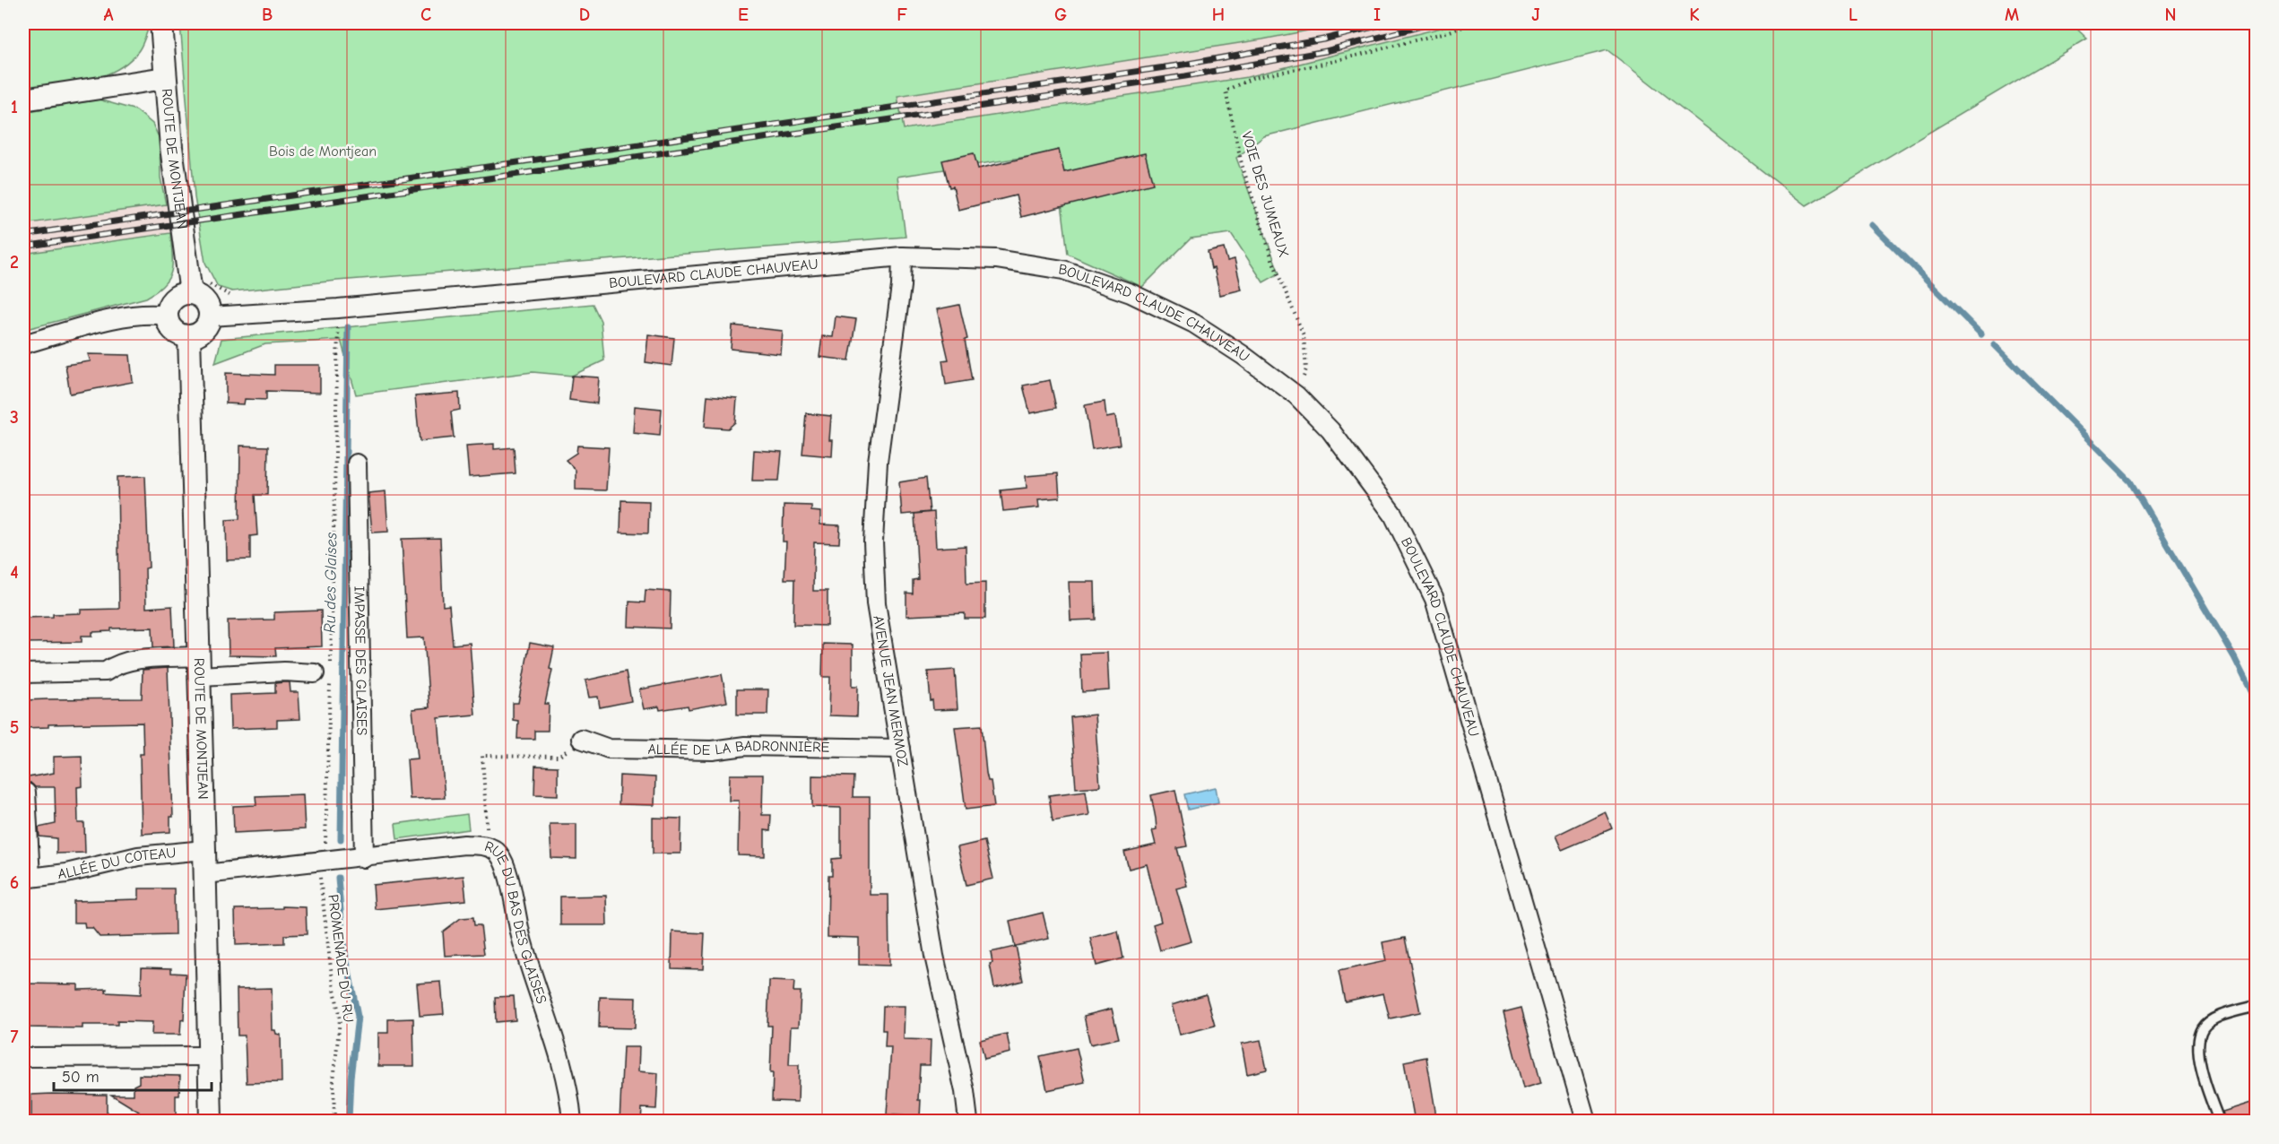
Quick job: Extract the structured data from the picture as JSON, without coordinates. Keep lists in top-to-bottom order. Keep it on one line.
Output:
{"streets":{"street":["ROUTE DE MONTJEAN","BOULEVARD CLAUDE CHAUVEAU","IMPASSE DES GLAISES","AVENUE JEAN MERMOZ","ALLÉE DE LA BADRONNIÈRE","ALLÉE DU COTEAU","RUE DU BAS DES GLAISES"],"path":["VOIE DES JUMEAUX","PROMENADE DU RU"]},"crossings":[["ROUTE DE MONTJEAN","BOULEVARD CLAUDE CHAUVEAU"],["ROUTE DE MONTJEAN","ALLÉE DU COTEAU"],["ROUTE DE MONTJEAN","RUE DU BAS DES GLAISES"],["VOIE DES JUMEAUX","BOULEVARD CLAUDE CHAUVEAU"],["BOULEVARD CLAUDE CHAUVEAU","AVENUE JEAN MERMOZ"],["IMPASSE DES GLAISES","RUE DU BAS DES GLAISES"],["AVENUE JEAN MERMOZ","ALLÉE DE LA BADRONNIÈRE"],["RUE DU BAS DES GLAISES","PROMENADE DU RU"]],"water":["Ru des Glaises"],"parks":["Bois de Montjean"],"scale_bar":"50 m","grid":{"columns":["A","B","C","D","E","F","G","H","I","J","K","L","M","N"],"rows":["1","2","3","4","5","6","7"]}}
